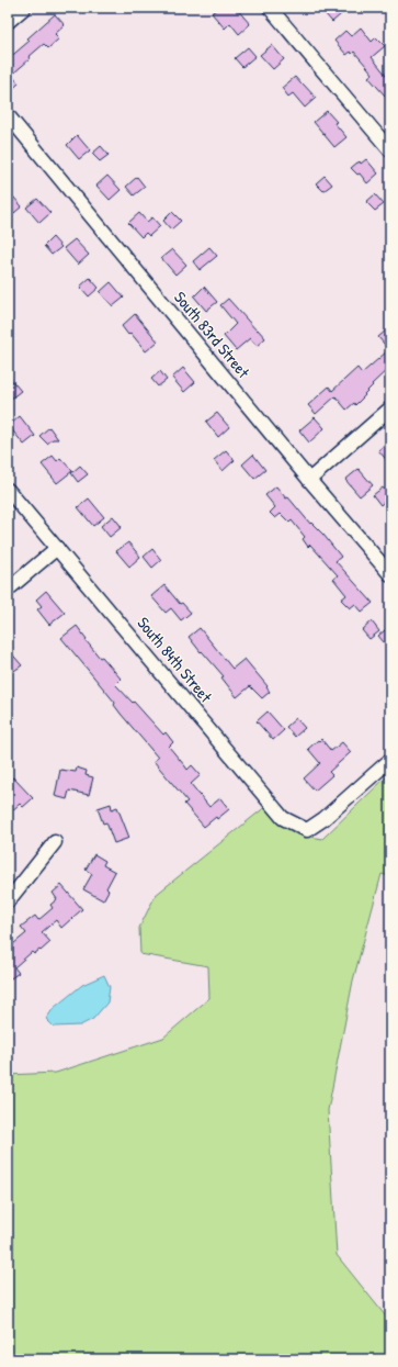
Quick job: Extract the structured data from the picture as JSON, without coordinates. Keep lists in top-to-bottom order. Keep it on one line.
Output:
{"streets":{"street":["South 83rd Street","South 84th Street"]}}
